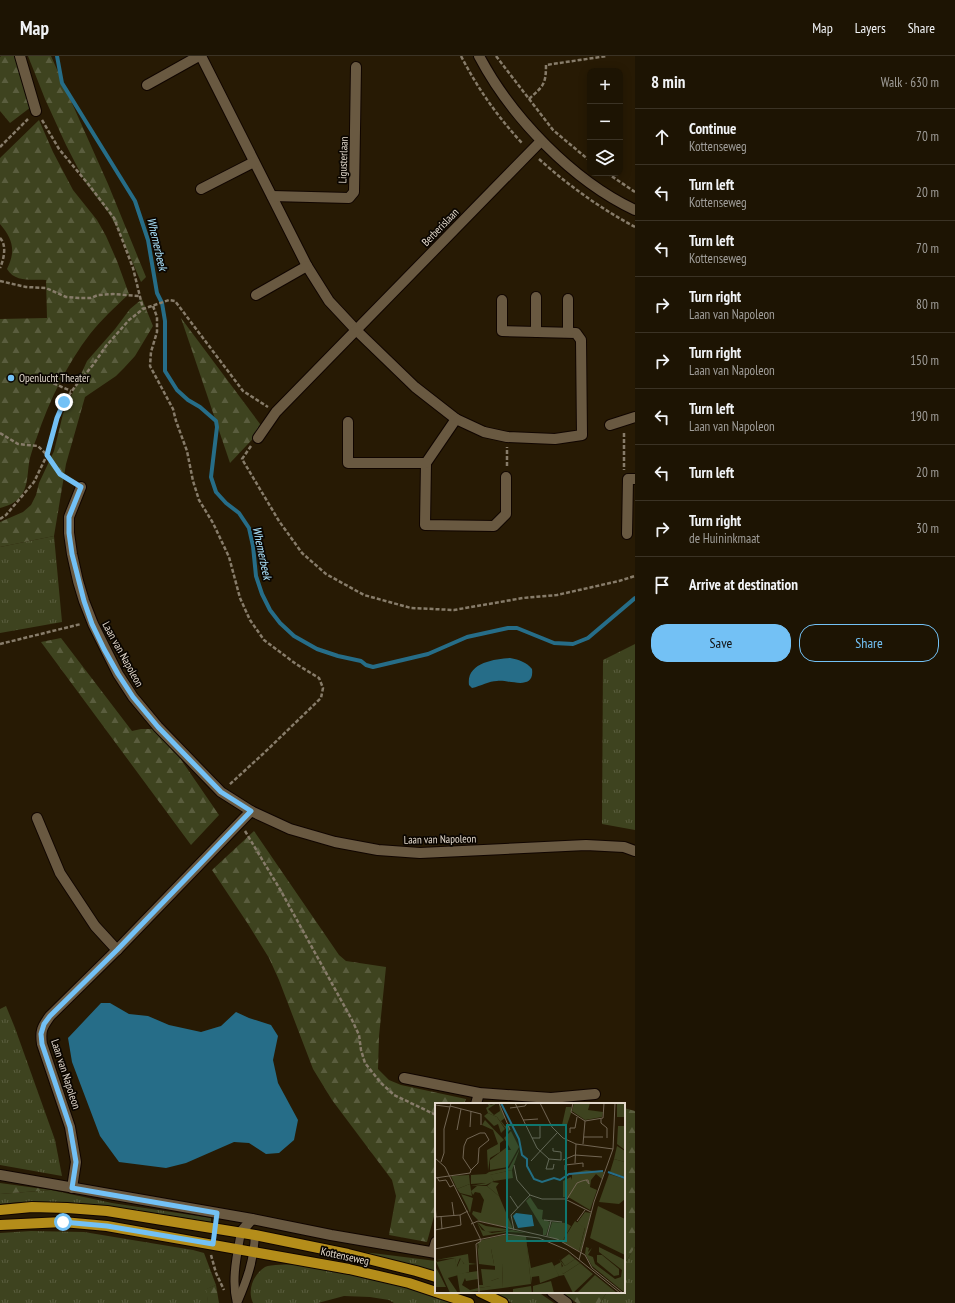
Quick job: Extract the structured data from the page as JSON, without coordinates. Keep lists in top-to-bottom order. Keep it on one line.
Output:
{"streets":{"main road":["Kottenseweg"],"street":["Ligusterlaan","Berberislaan","Laan van Napoleon"]},"crossings":[["Laan van Napoleon","Kottenseweg"]],"water":["Whemerbeek"],"places":["Openlucht Theater"],"page":{"header":"Map","nav":["Map","Layers","Share"],"heading":["8 min","Walk · 630 m"],"map_buttons":["+","−"],"list":[["Continue","Kottenseweg","70 m"],["Turn left","Kottenseweg","20 m"],["Turn left","Kottenseweg","70 m"],["Turn right","Laan van Napoleon","80 m"],["Turn right","Laan van Napoleon","150 m"],["Turn left","Laan van Napoleon","190 m"],["Turn left","20 m"],["Turn right","de Huininkmaat","30 m"],"Arrive at destination"],"buttons":["Save","Share"]}}
